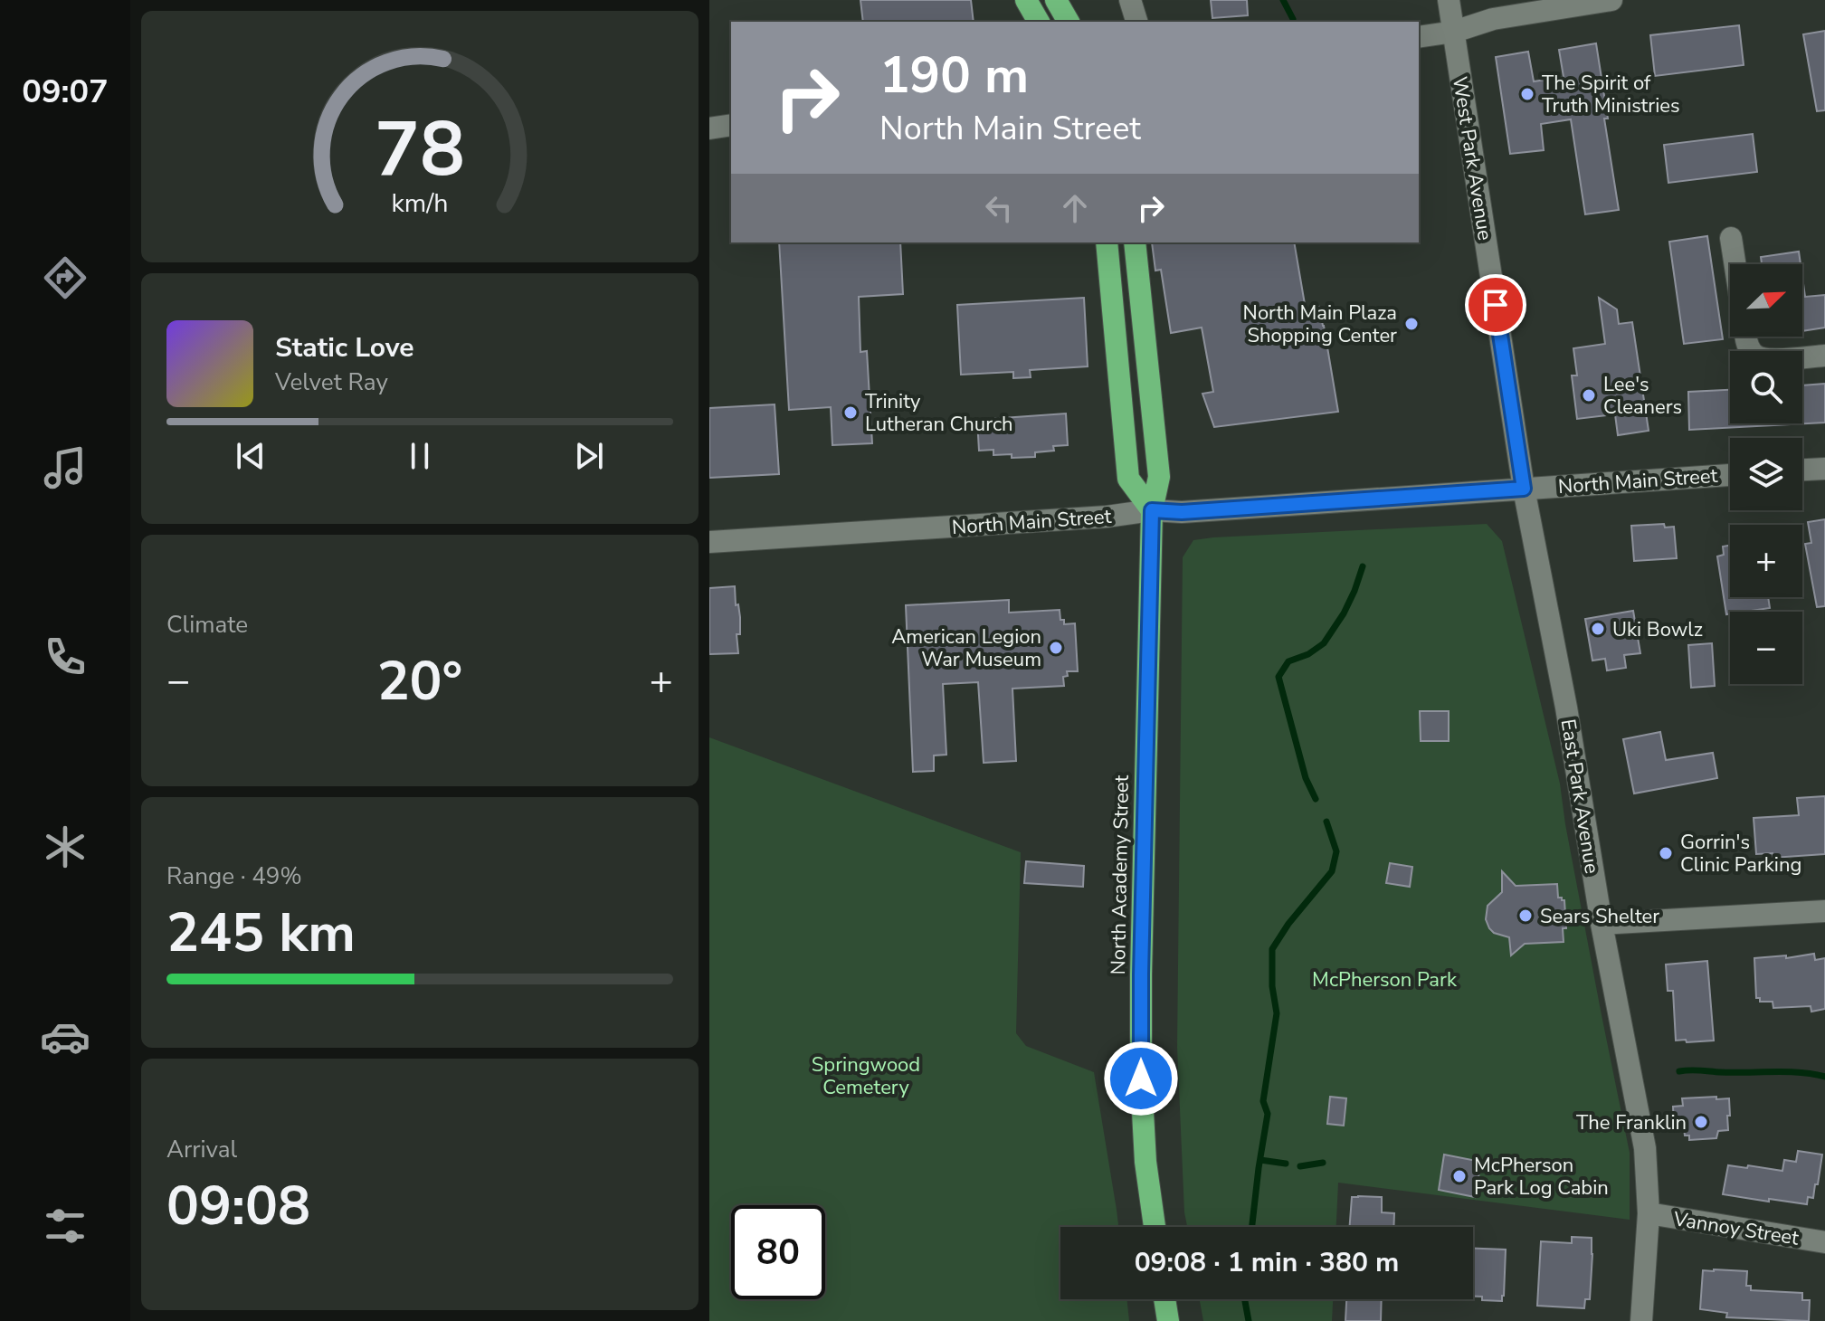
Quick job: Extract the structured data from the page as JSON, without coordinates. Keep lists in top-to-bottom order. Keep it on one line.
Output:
{"streets":{"highway":["North Academy Street"],"street":["West Park Avenue","North Main Street","East Park Avenue","Vannoy Street"]},"crossings":[["West Park Avenue","North Main Street"],["West Park Avenue","East Park Avenue"],["North Main Street","East Park Avenue"],["North Main Street","North Academy Street"],["East Park Avenue","Vannoy Street"]],"parks":["McPherson Park","Springwood Cemetery"],"places":["The Spirit of Truth Ministries","North Main Plaza Shopping Center","Lee's Cleaners","Trinity Lutheran Church","Uki Bowlz","American Legion War Museum","Gorrin's Clinic Parking","Sears Shelter","The Franklin","McPherson Park Log Cabin"],"north":"top right","page":{"tabs":"09:07","turn":["190 m","North Main Street"],"map_buttons":["+","−"],"song":["Static Love","Velvet Ray"],"tile":["Climate",["Range · 49%","245 km"],["Arrival","09:08"]],"heat":["−","20°","+"],"limit":"80","trip":"09:08 · 1 min · 380 m","gauge":["78","km/h"]}}
